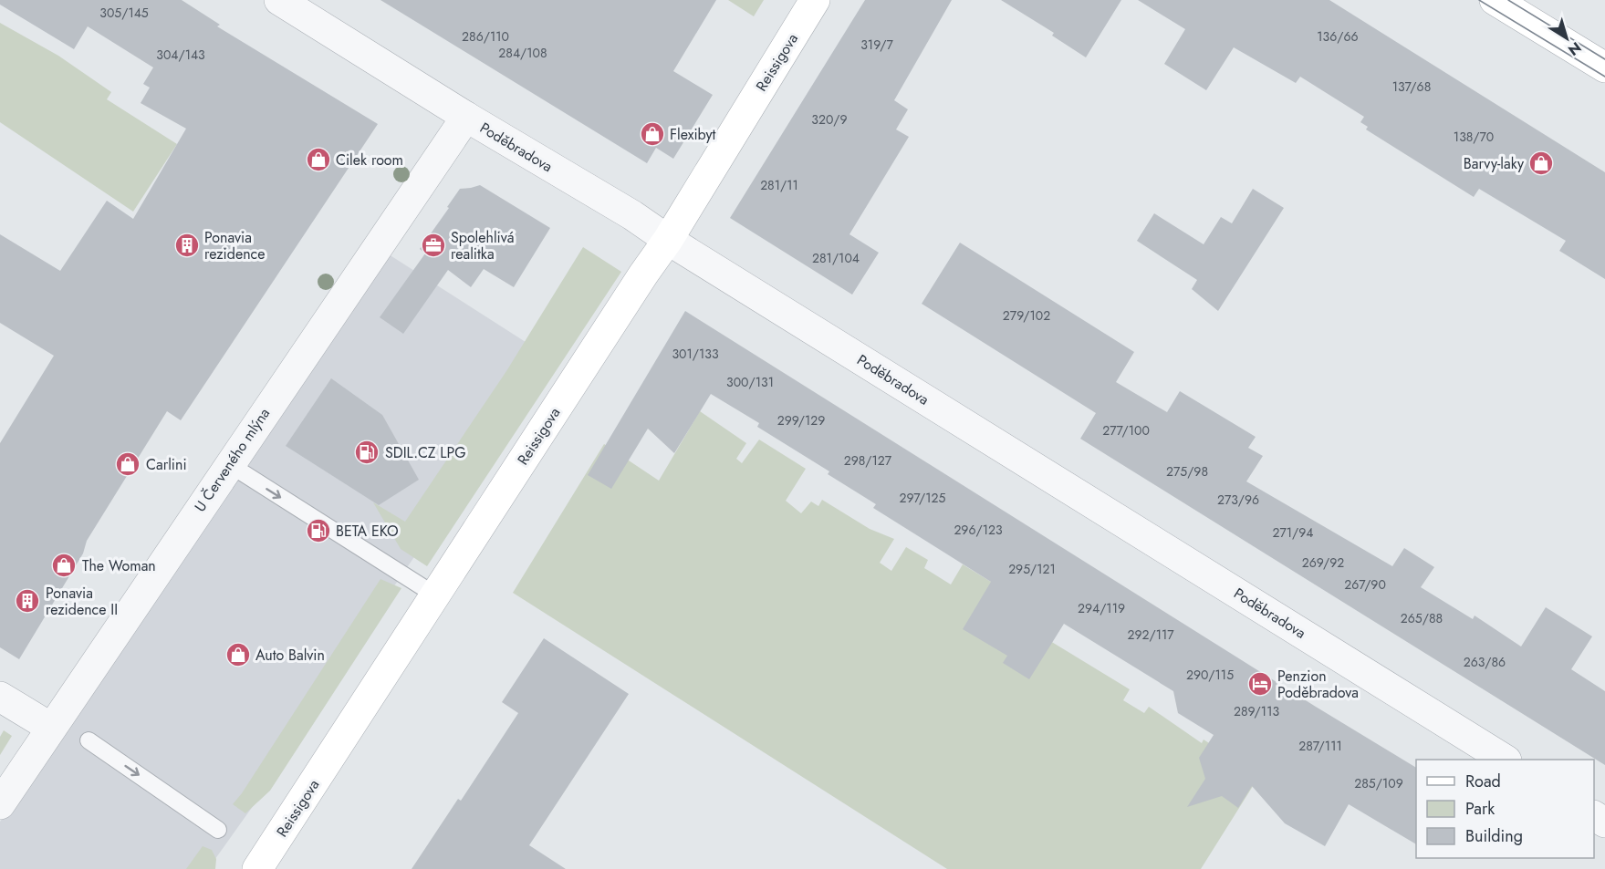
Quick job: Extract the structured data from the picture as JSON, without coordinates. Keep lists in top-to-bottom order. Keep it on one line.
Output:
{"streets":{"street":["Reissigova","Poděbradova","U Červeného mlýna"]},"crossings":[["Reissigova","Poděbradova"],["Poděbradova","U Červeného mlýna"]],"places":{"shop":["Flexibyt","Cilek room","Barvy-laky","Carlini","The Woman","Auto Balvin"],"building":["Ponavia rezidence","Ponavia rezidence II"],"office":["Spolehlivá realitka"],"fuel station":["SDIL.CZ LPG","BETA EKO"],"hotel":["Penzion Poděbradova"]},"house_numbers":["305/145","286/110","136/66","319/7","284/108","304/143","137/68","320/9","138/70","281/11","281/104","279/102","301/133","300/131","299/129","277/100","298/127","275/98","297/125","273/96","296/123","271/94","269/92","295/121","267/90","294/119","265/88","292/117","263/86","290/115","289/113","287/111","285/109"],"legend":["Road","Park","Building"],"north":"bottom right"}
